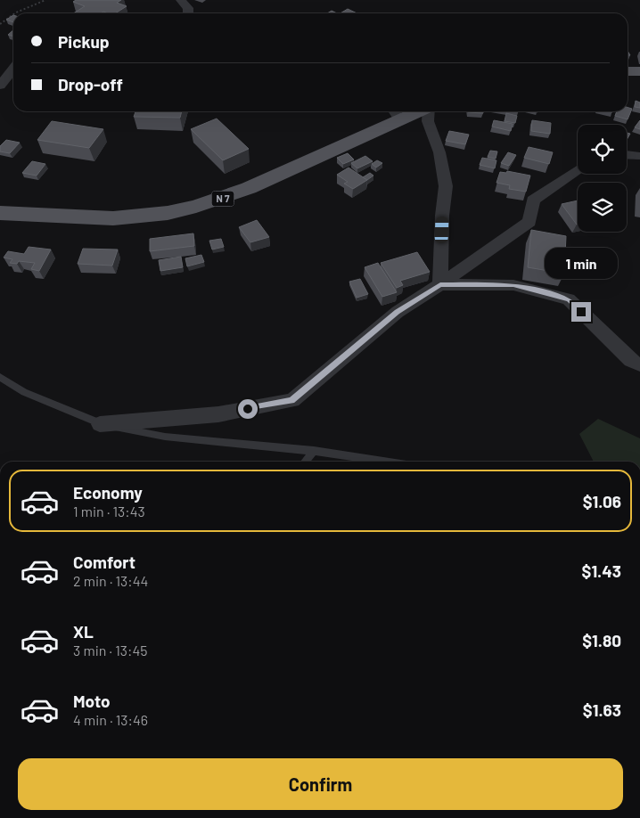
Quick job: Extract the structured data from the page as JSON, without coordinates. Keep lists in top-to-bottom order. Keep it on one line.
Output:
{"streets":{"main road":["N 7"]},"page":{"banner":["Pickup","Drop-off"],"bubble":"1 min","list":[{"name":"Economy","note":"1 min · 13:43","value":"$1.06"},{"name":"Comfort","note":"2 min · 13:44","value":"$1.43"},{"name":"XL","note":"3 min · 13:45","value":"$1.80"},{"name":"Moto","note":"4 min · 13:46","value":"$1.63"}],"buttons":"Confirm"}}
